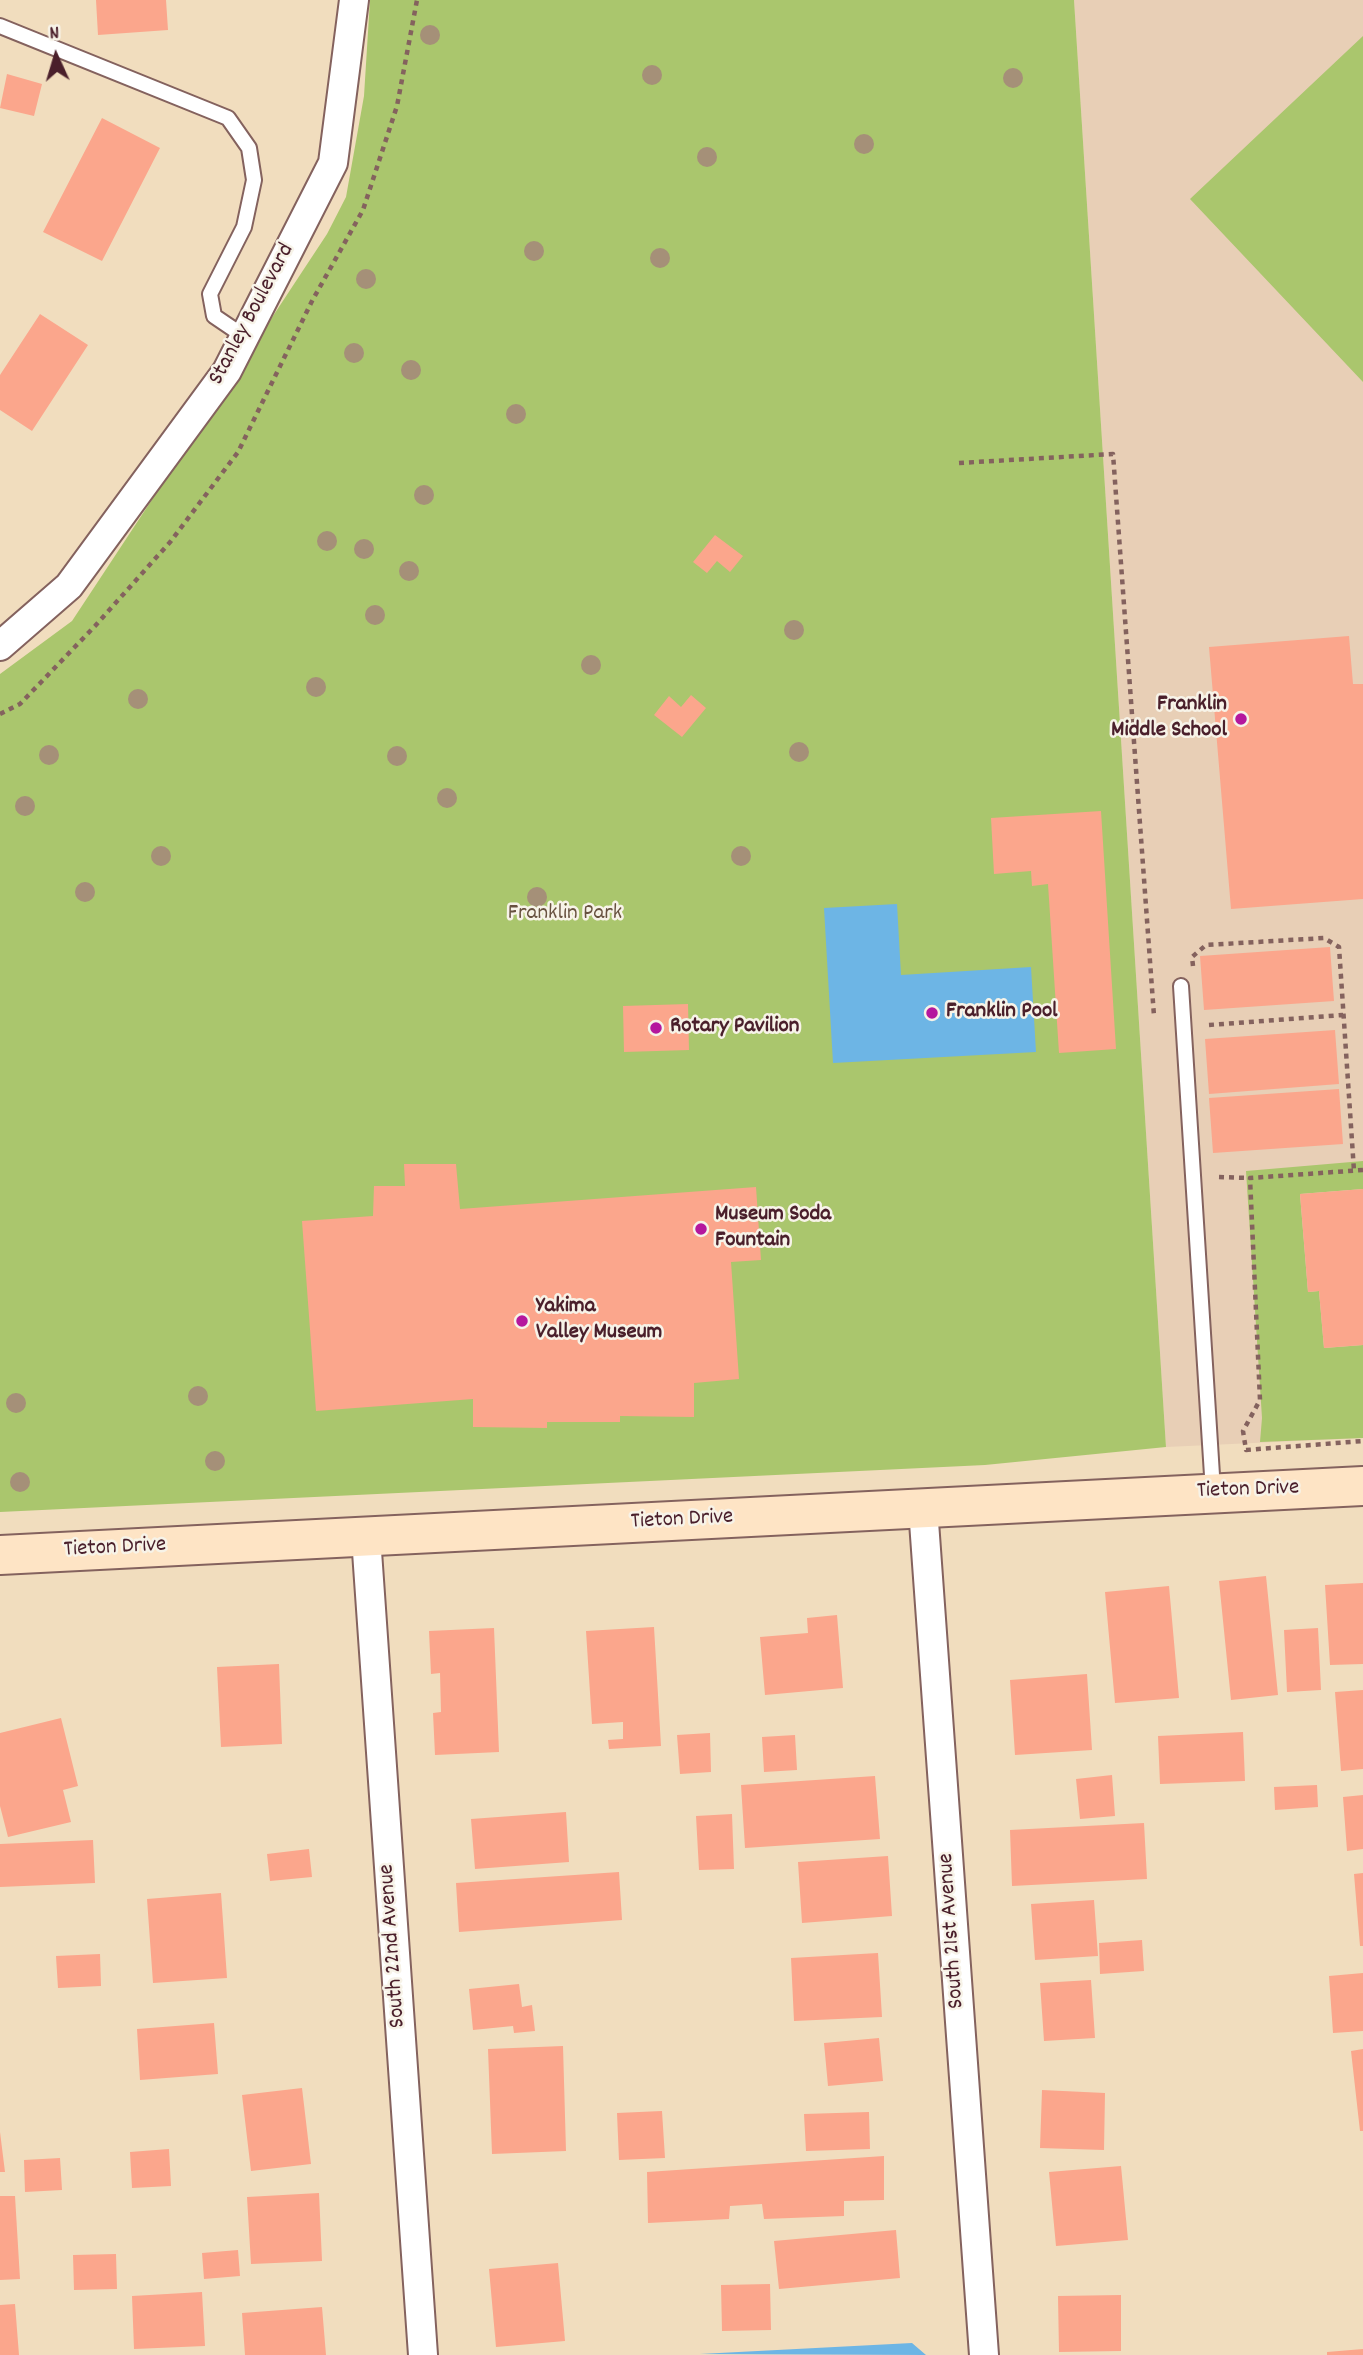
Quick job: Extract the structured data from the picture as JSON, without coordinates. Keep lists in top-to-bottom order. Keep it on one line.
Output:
{"streets":{"main road":["Tieton Drive"],"street":["Stanley Boulevard","South 21st Avenue","South 22nd Avenue"]},"crossings":[["Tieton Drive","South 21st Avenue"],["Tieton Drive","South 22nd Avenue"]],"parks":["Franklin Park"],"places":["Franklin Middle School","Franklin Pool","Rotary Pavilion","Museum Soda Fountain","Yakima Valley Museum"],"north":"top"}
